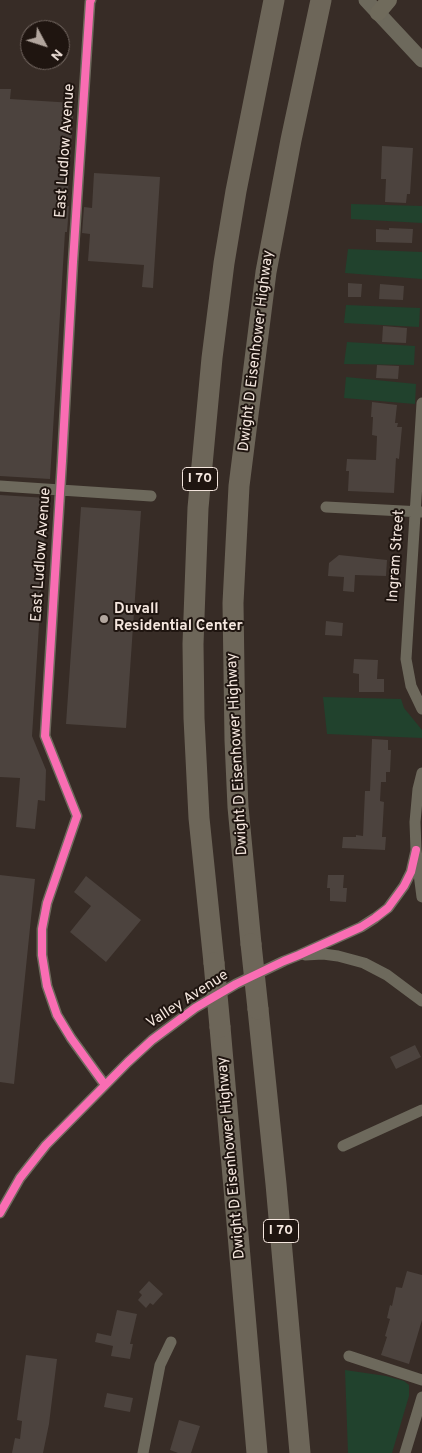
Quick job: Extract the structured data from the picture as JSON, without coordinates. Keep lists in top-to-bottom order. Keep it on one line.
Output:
{"streets":{"highway":["Dwight D Eisenhower Highway","I 70"],"street":["East Ludlow Avenue","Ingram Street","Valley Avenue"]},"crossings":[["East Ludlow Avenue","Valley Avenue"]],"places":["Duvall Residential Center"],"north":"bottom right"}
